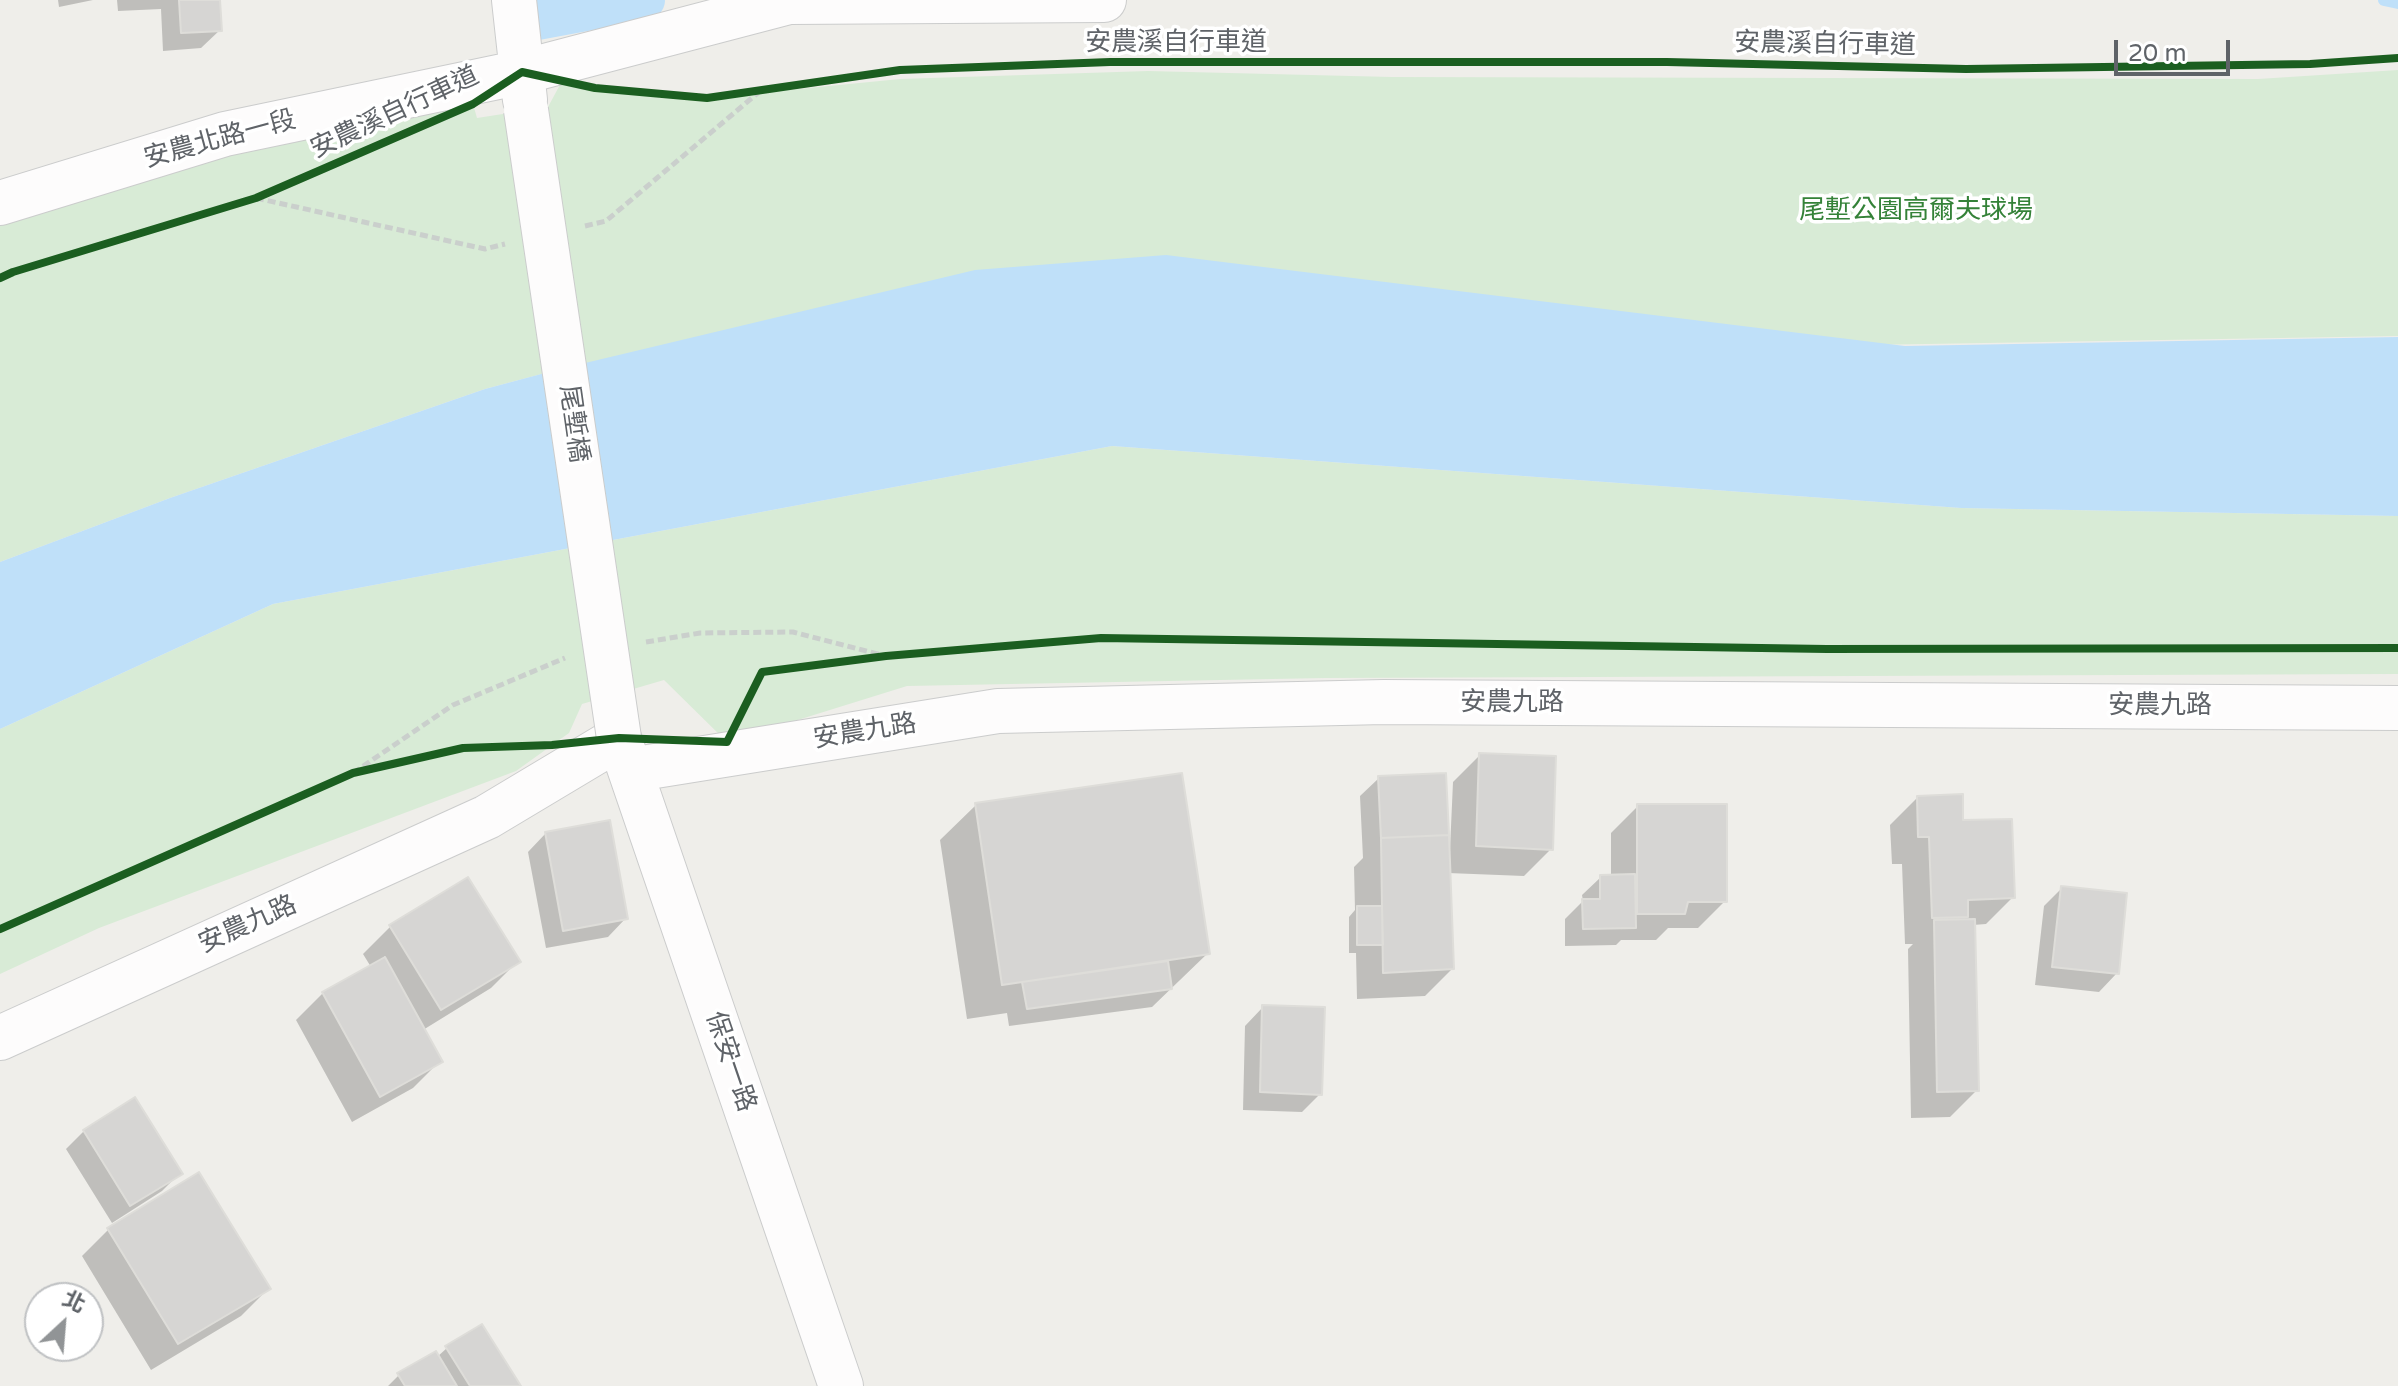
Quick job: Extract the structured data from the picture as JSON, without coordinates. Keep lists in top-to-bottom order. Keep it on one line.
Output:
{"streets":{"street":["安農北路一段","尾塹橋","安農九路","保安一路"],"cycle path":["安農溪自行車道"]},"crossings":[["安農北路一段","尾塹橋"],["尾塹橋","安農九路"],["尾塹橋","保安一路"],["安農九路","保安一路"]],"parks":["尾塹公園高爾夫球場"],"scale_bar":"20 m","north":"top right"}
